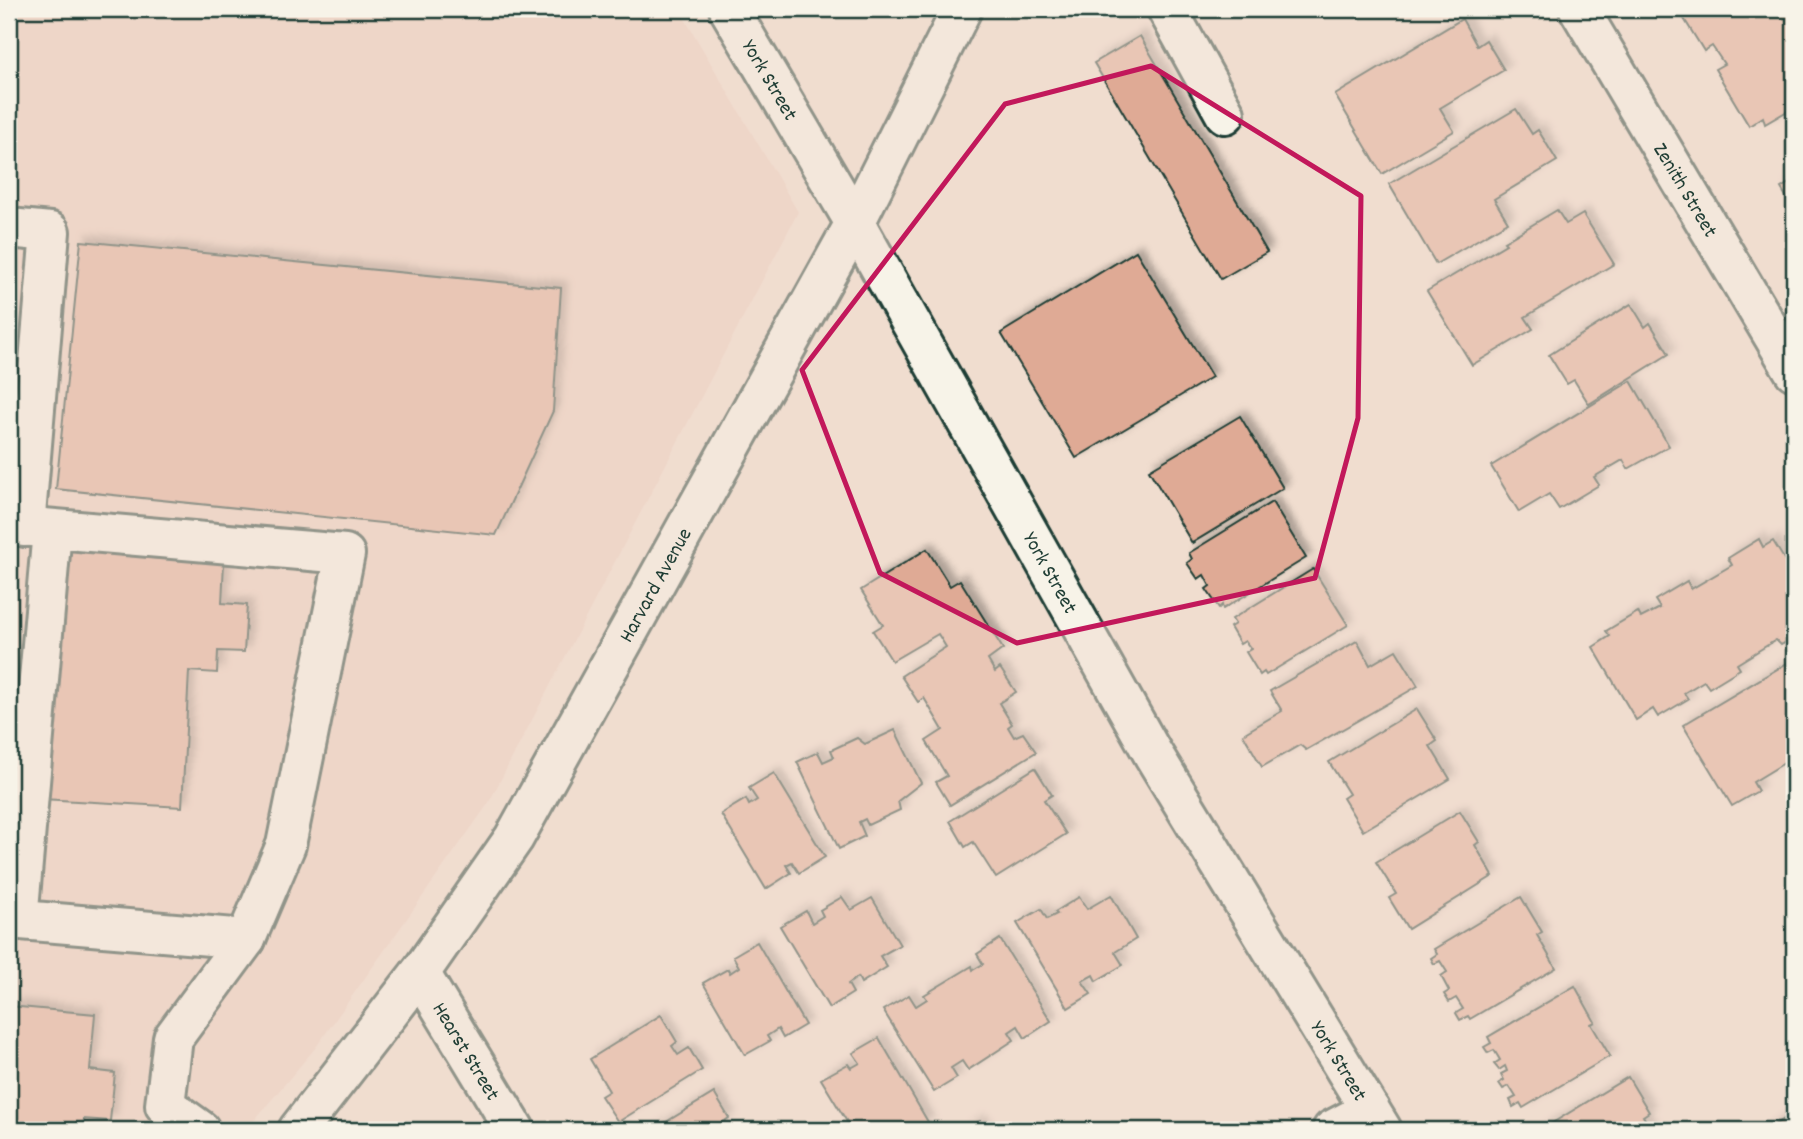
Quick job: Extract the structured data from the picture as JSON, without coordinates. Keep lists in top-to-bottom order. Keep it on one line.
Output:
{"streets":{"street":["York Street","Zenith Street","Harvard Avenue","Hearst Street"]},"crossings":[["York Street","Harvard Avenue"],["Harvard Avenue","Hearst Street"]]}
